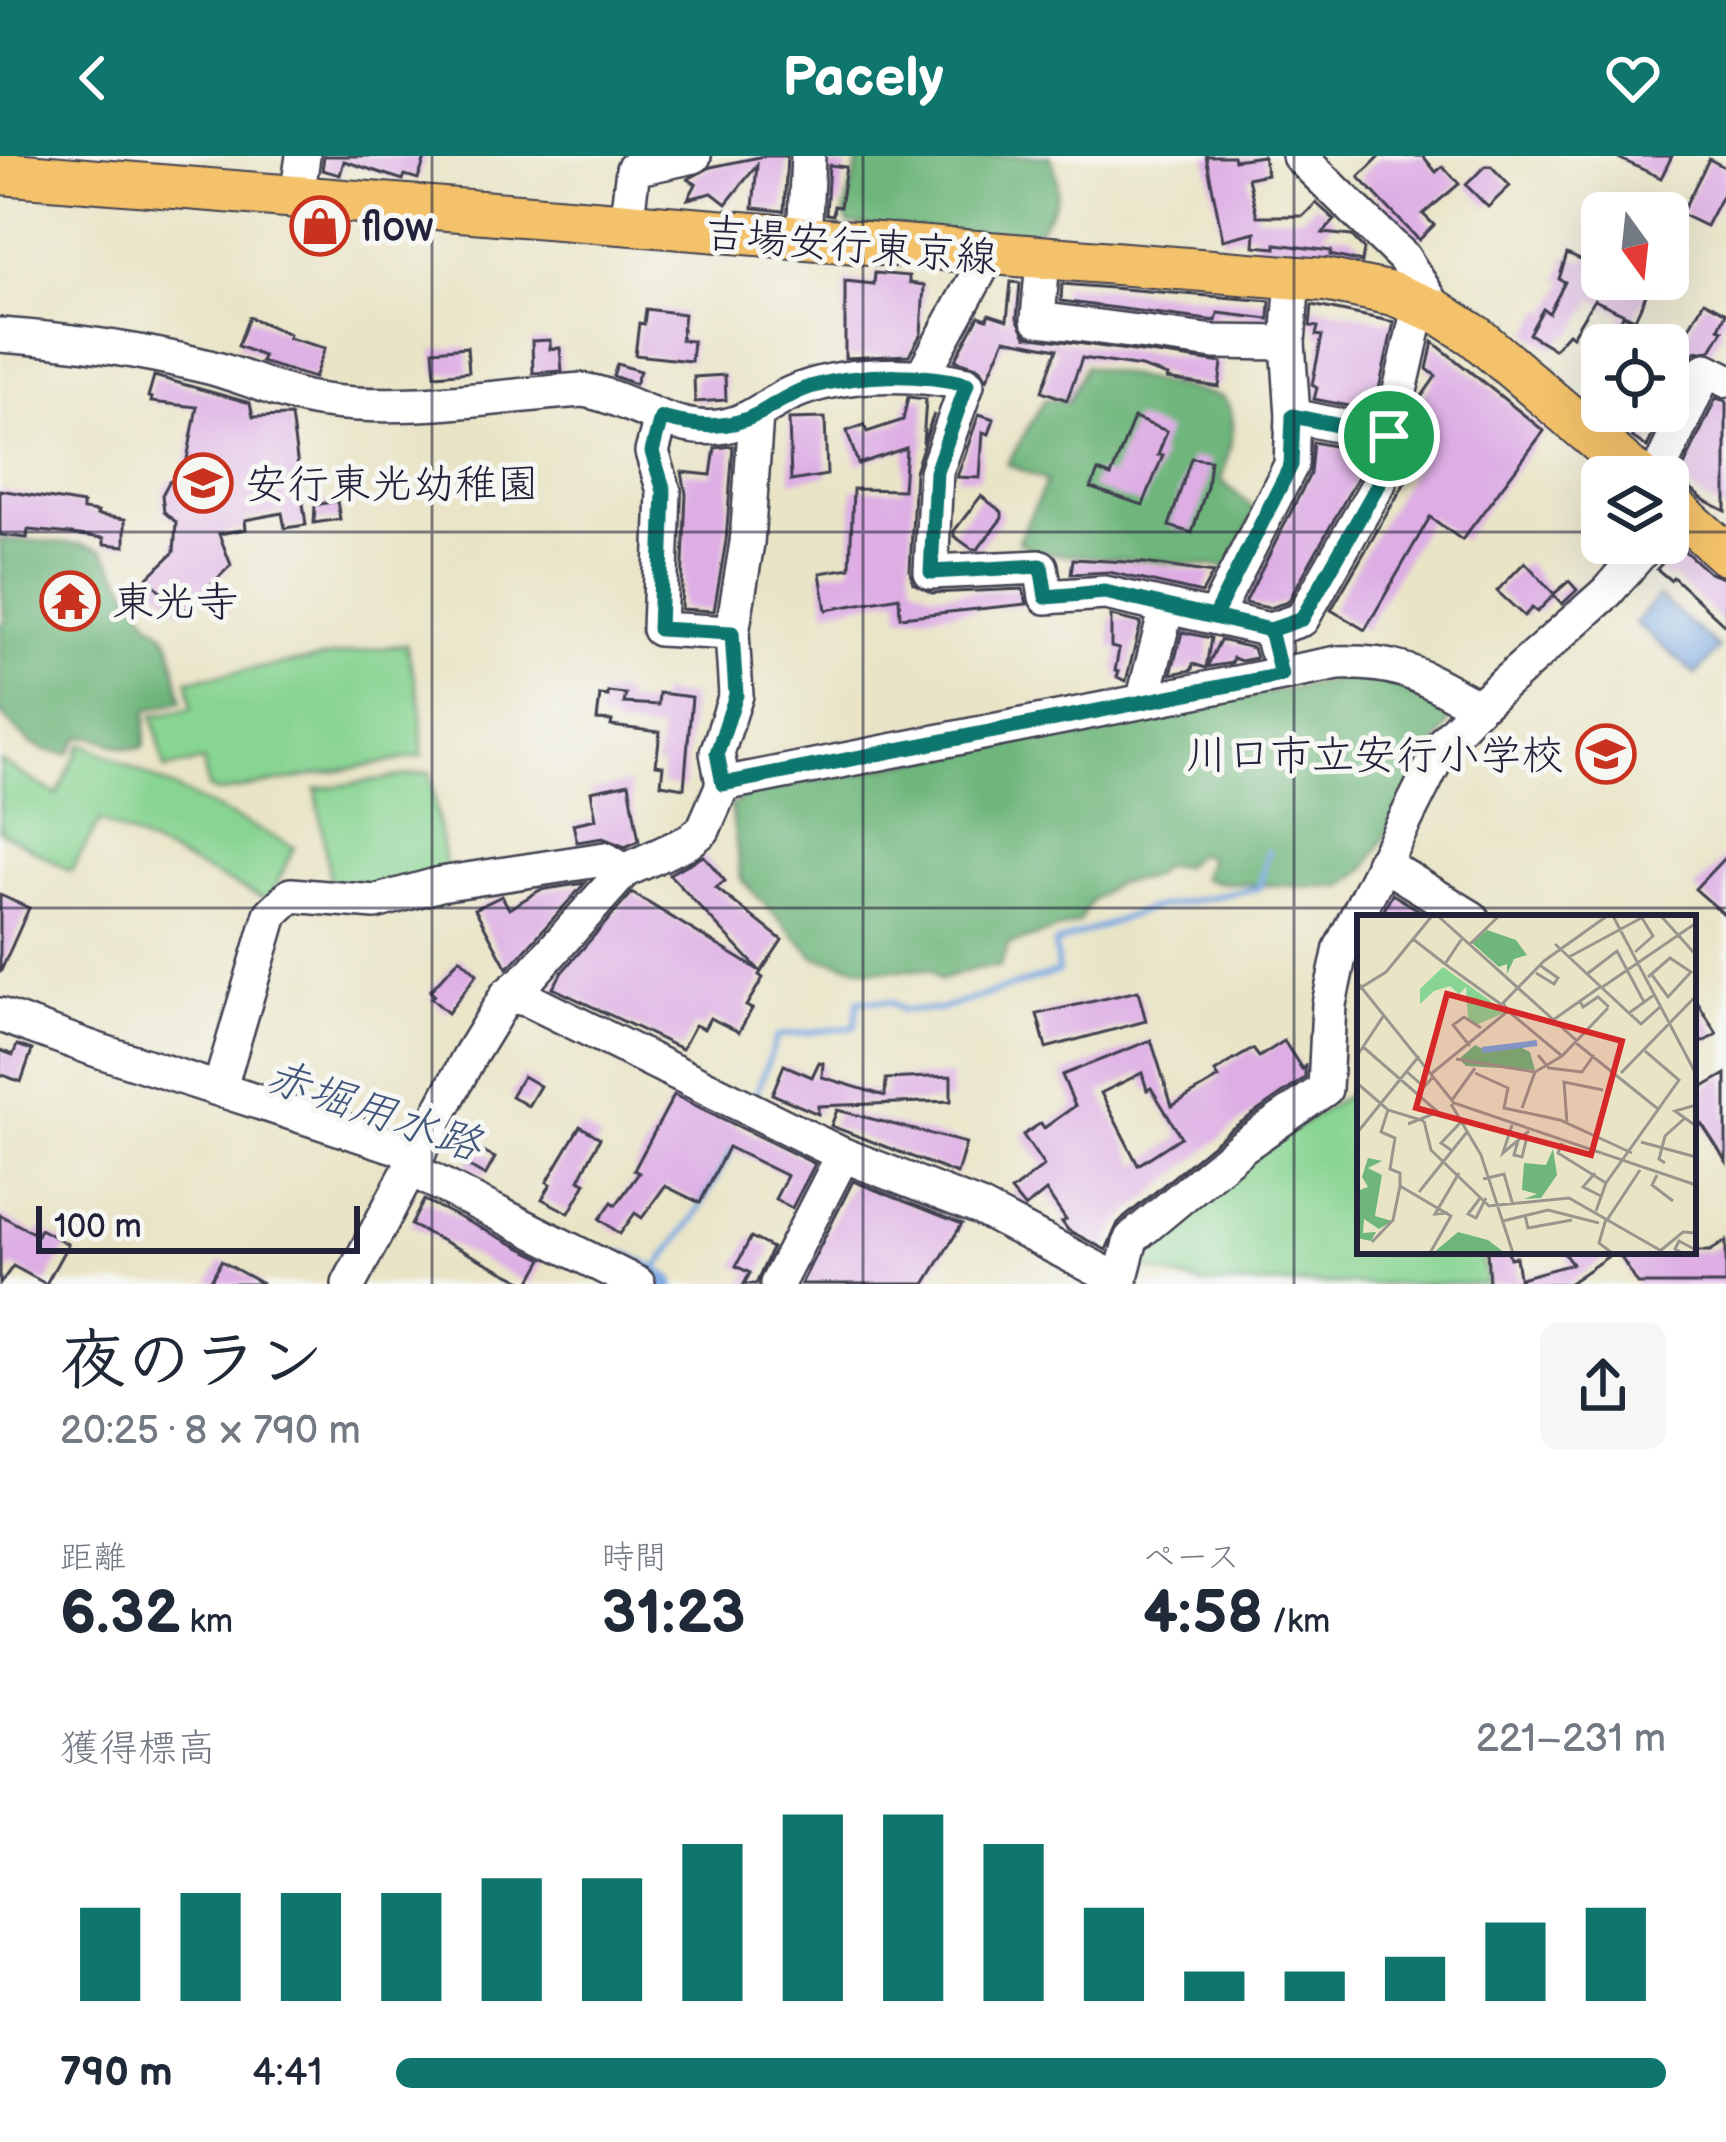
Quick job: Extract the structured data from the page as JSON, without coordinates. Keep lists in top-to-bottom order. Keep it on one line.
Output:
{"streets":{"main road":["吉場安行東京線"]},"water":["赤堀用水路"],"places":{"shop":["flow"],"school or university":["安行東光幼稚園","川口市立安行小学校"],"temple":["東光寺"]},"scale_bar":"100 m","north":"bottom","page":{"header":"Pacely","scale":"100 m","heading":["夜のラン","20:25 · 8 × 790 m"],"stats":[["距離","6.32 km"],["時間","31:23"],["ペース","4:58 /km"]],"chart":["獲得標高","221–231 m"],"list":[{"name":"790 m","note":"4:41"}]}}
